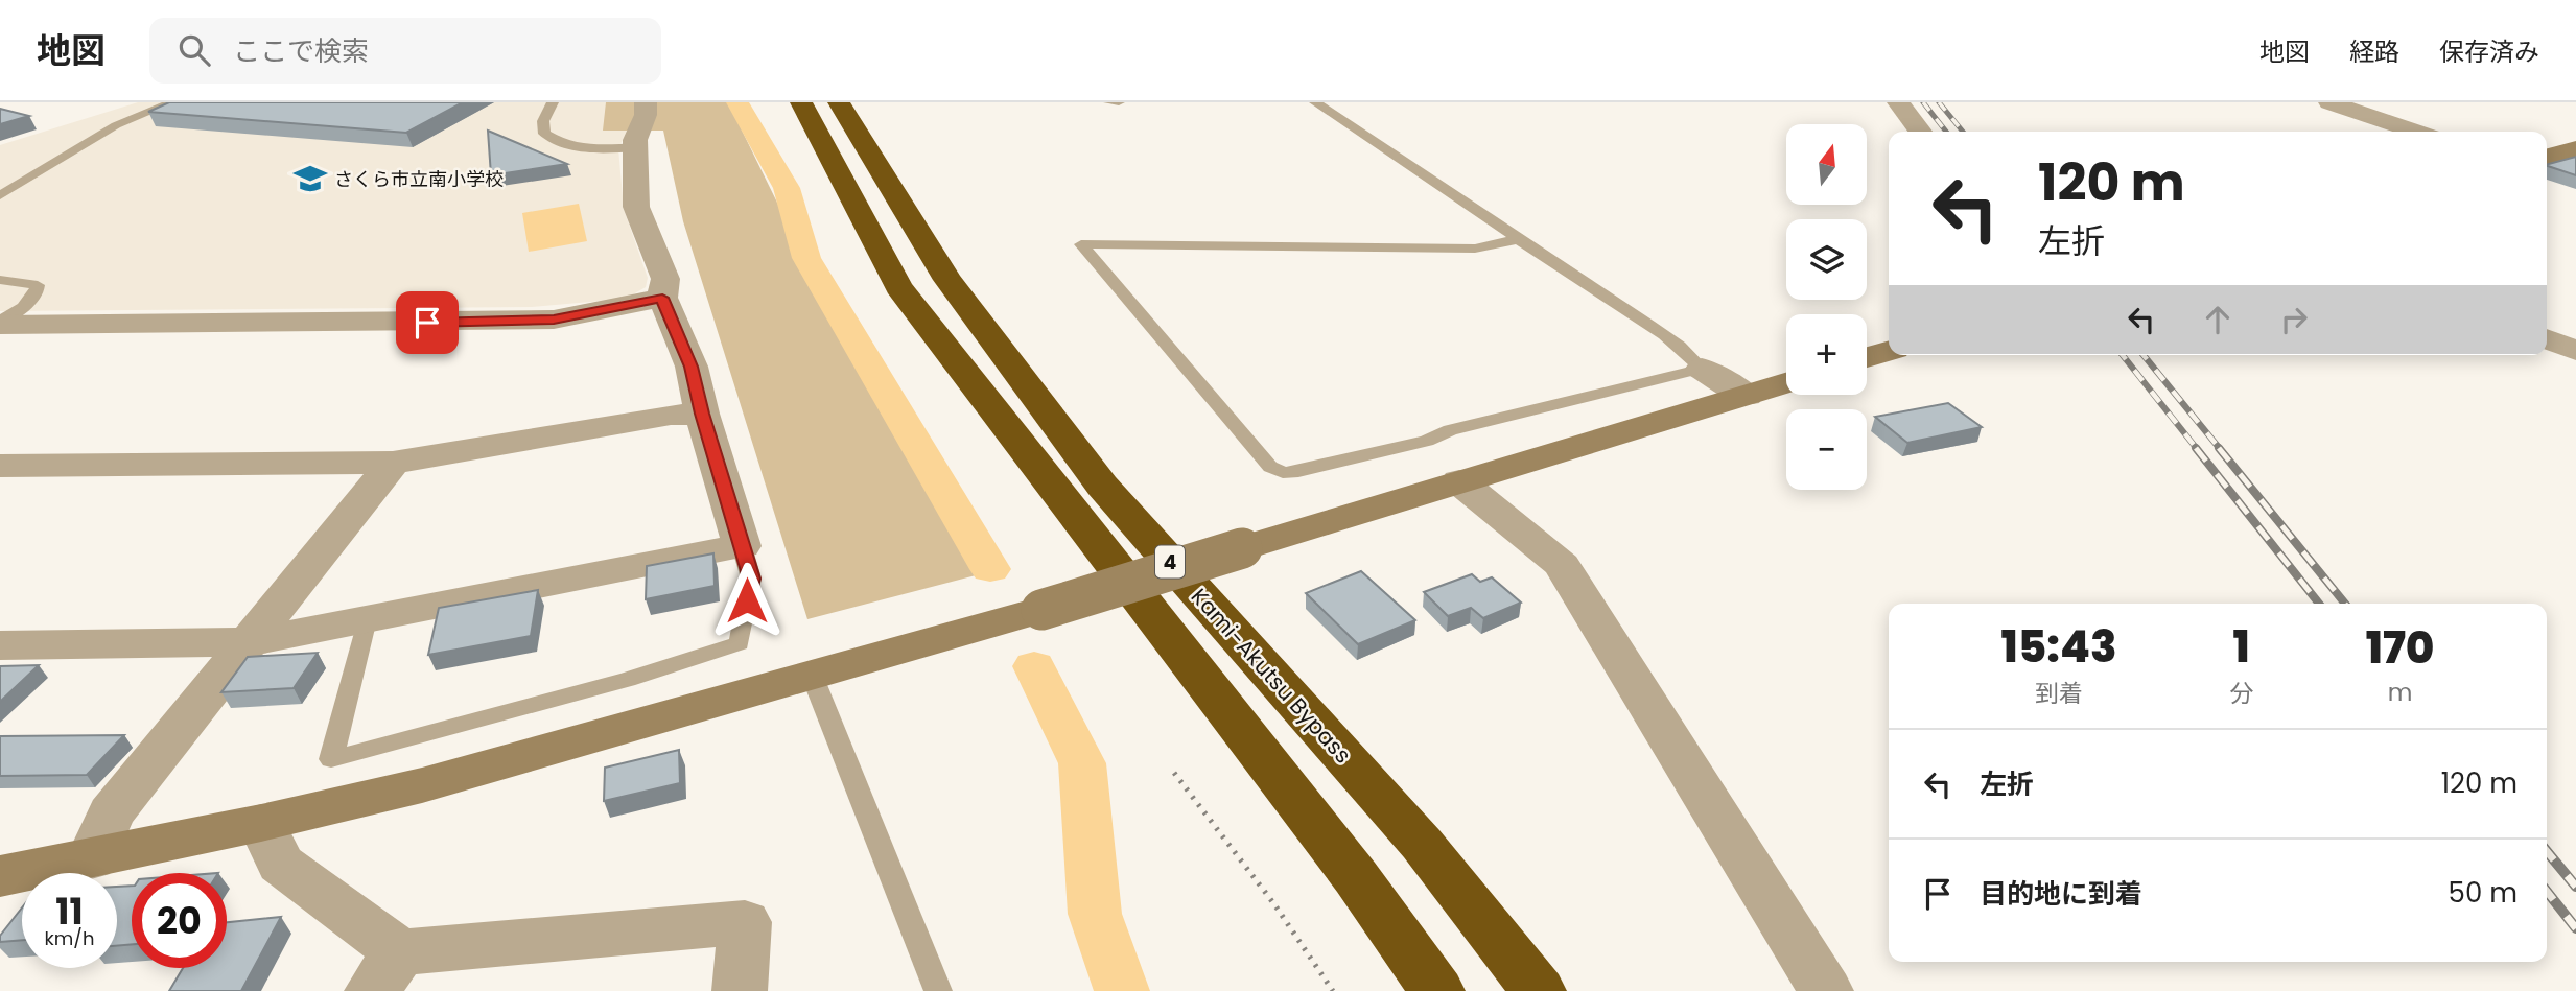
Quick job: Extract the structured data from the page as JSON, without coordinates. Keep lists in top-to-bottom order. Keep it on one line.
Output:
{"streets":{"highway":["4","Kami-Akutsu Bypass"]},"places":{"school or university":["さくら市立南小学校"]},"north":"top","page":{"header":"地図","search":"ここで検索","nav":["地図","経路","保存済み"],"map_buttons":["+","−"],"turn":["120 m","左折"],"eta":["15:43","到着","1","分","170","m"],"list":[{"name":"左折","value":"120 m"},{"name":"目的地に到着","value":"50 m"}],"speed":"11 km/h","limit":"20"}}
